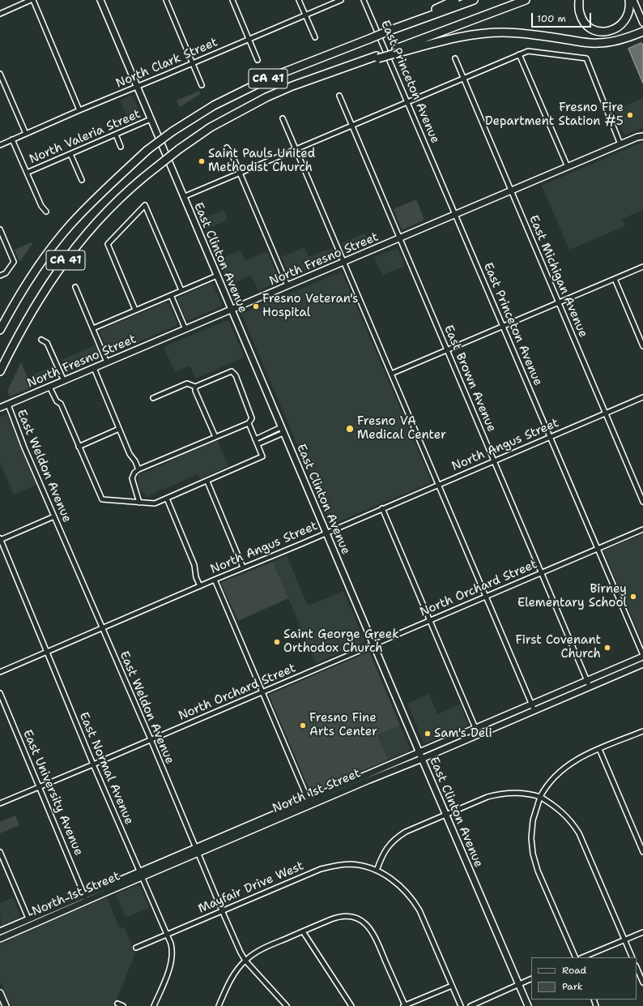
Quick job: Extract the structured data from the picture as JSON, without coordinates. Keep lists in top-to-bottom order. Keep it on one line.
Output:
{"streets":{"highway":["CA 41"],"main road":["East Clinton Avenue","North Fresno Street","North 1st Street"],"street":["North Clark Street","East Princeton Avenue","North Valeria Street","East Michigan Avenue","East Brown Avenue","North Angus Street","East Weldon Avenue","North Orchard Street","East Normal Avenue","East University Avenue","Mayfair Drive West"]},"crossings":[["North Clark Street","East Clinton Avenue"],["East Princeton Avenue","North Fresno Street"],["East Princeton Avenue","North Angus Street"],["East Princeton Avenue","North Orchard Street"],["East Princeton Avenue","North 1st Street"],["North Valeria Street","East Clinton Avenue"],["East Clinton Avenue","North Fresno Street"],["East Clinton Avenue","North Angus Street"],["East Clinton Avenue","North Orchard Street"],["East Clinton Avenue","North 1st Street"],["North Fresno Street","East Michigan Avenue"],["North Fresno Street","East Brown Avenue"],["North Fresno Street","East Weldon Avenue"],["East Michigan Avenue","North Angus Street"],["East Brown Avenue","North Angus Street"],["East Brown Avenue","North Orchard Street"],["East Brown Avenue","North 1st Street"],["North Angus Street","East Weldon Avenue"],["North Angus Street","East Normal Avenue"],["East Weldon Avenue","North Orchard Street"],["East Weldon Avenue","North 1st Street"],["East Weldon Avenue","Mayfair Drive West"],["North Orchard Street","East Normal Avenue"],["North Orchard Street","East University Avenue"],["East Normal Avenue","North 1st Street"],["East Normal Avenue","Mayfair Drive West"],["North 1st Street","East University Avenue"]],"places":["Fresno Fire Department Station #5","Saint Pauls United Methodist Church","Fresno Veteran's Hospital","Fresno VA Medical Center","Birney Elementary School","Saint George Greek Orthodox Church","First Covenant Church","Fresno Fine Arts Center","Sam's Deli"],"legend":["Road","Park"],"scale_bar":"100 m"}
